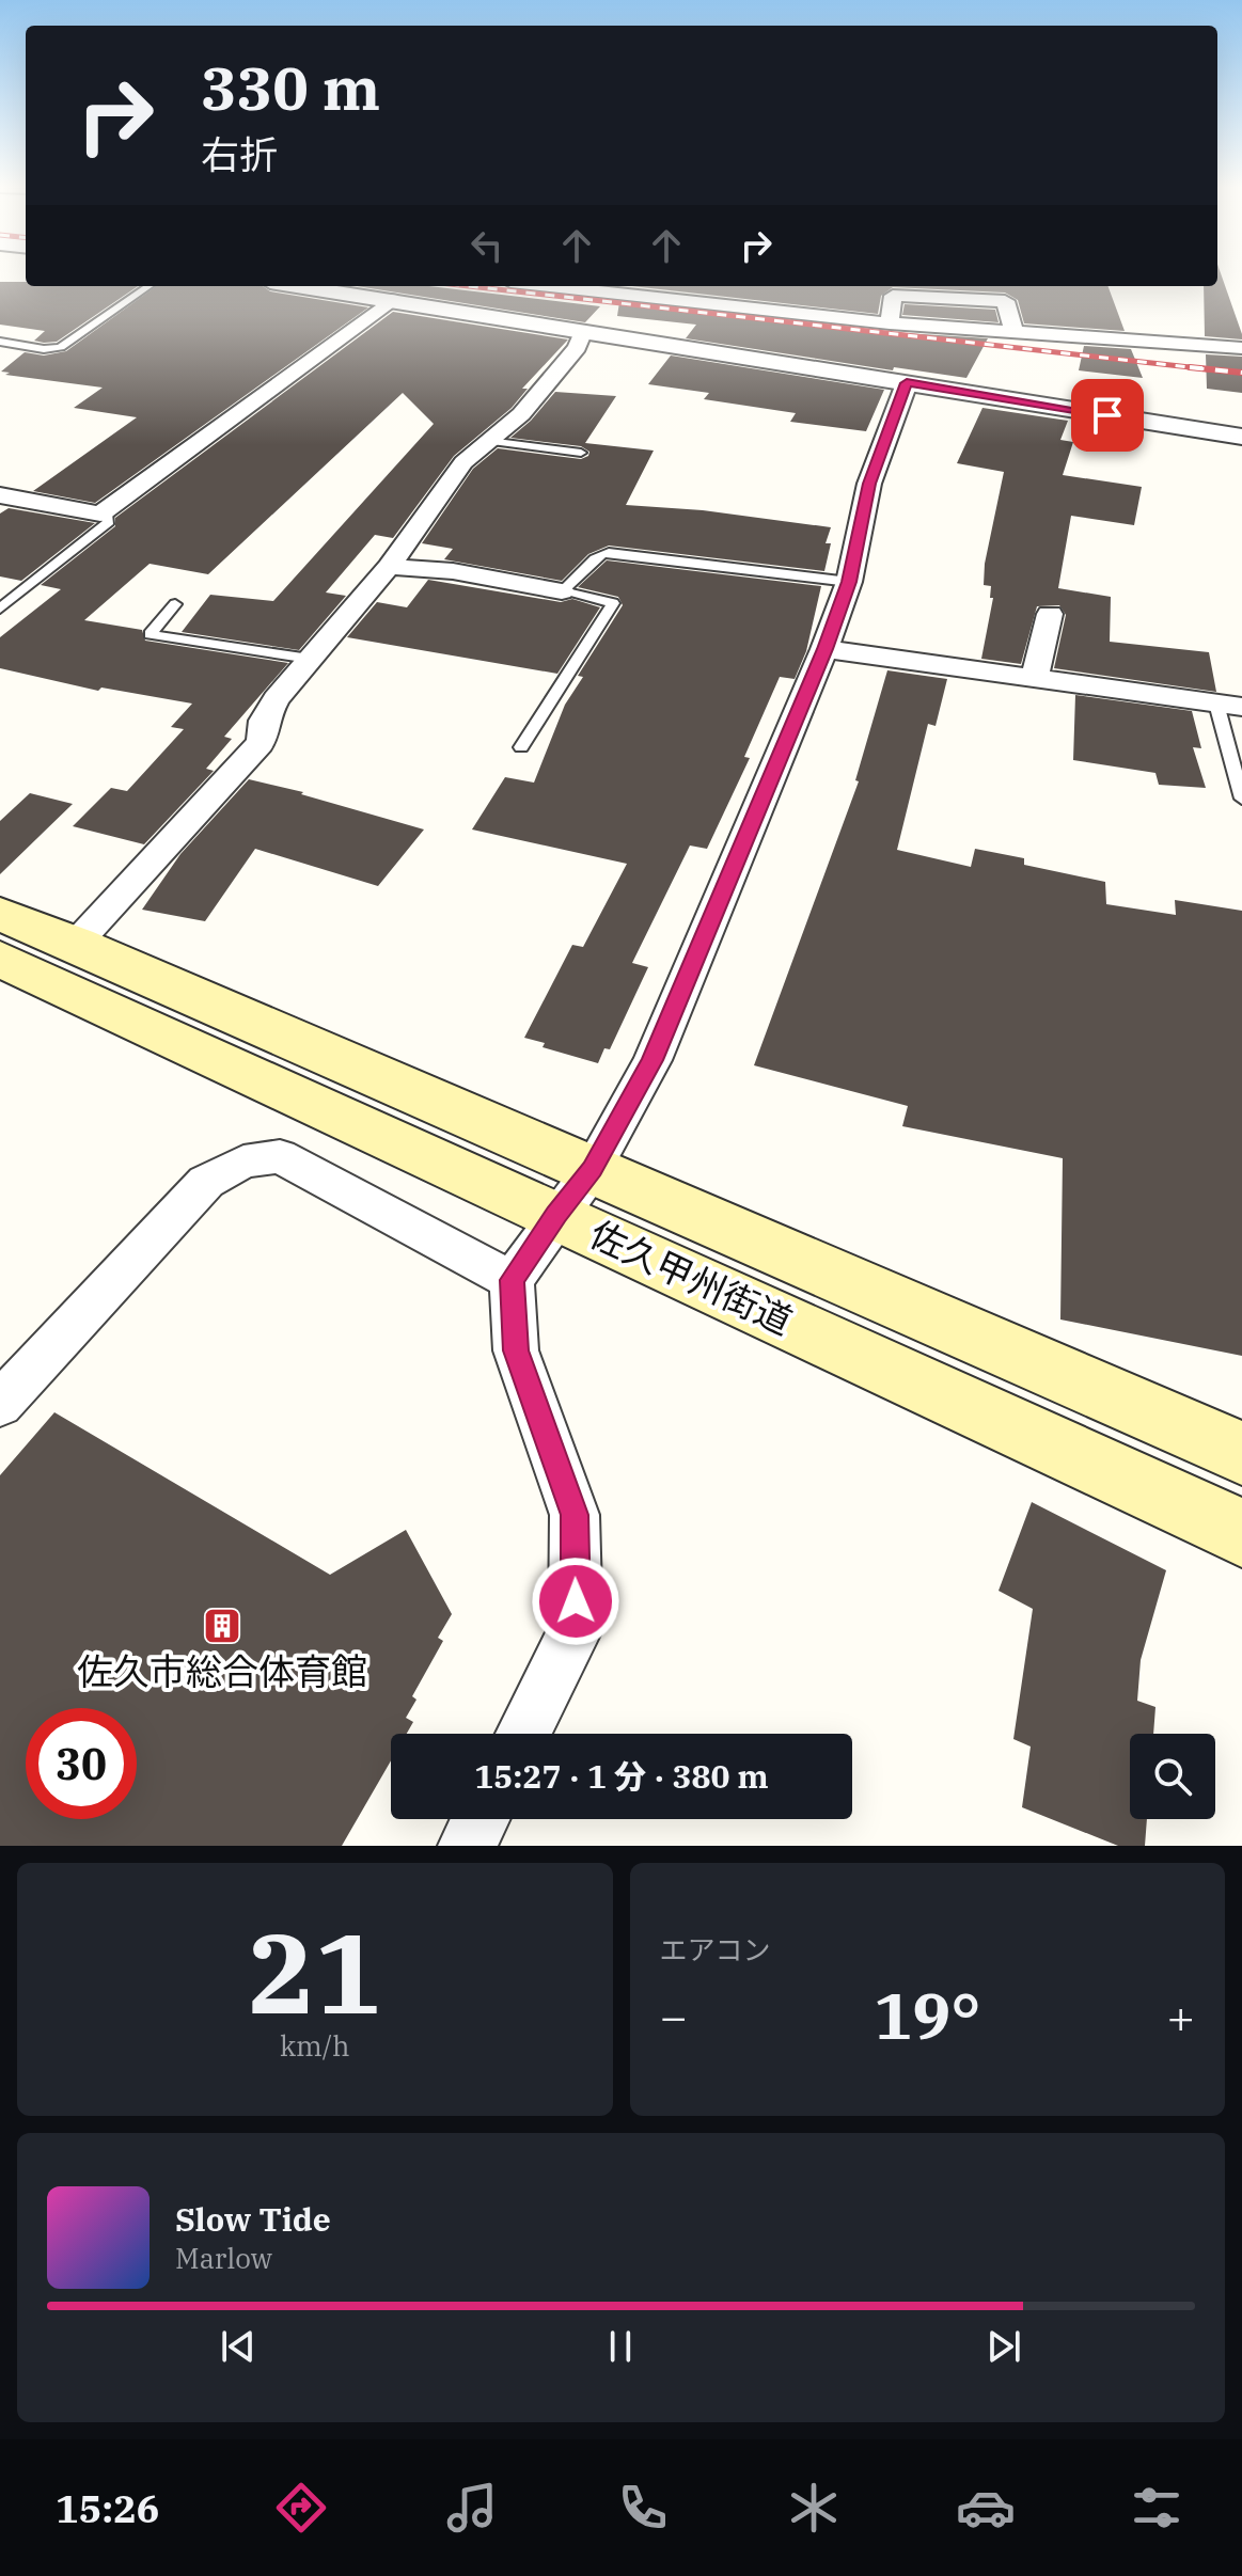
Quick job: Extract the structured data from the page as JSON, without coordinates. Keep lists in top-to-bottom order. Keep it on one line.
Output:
{"streets":{"main road":["佐久甲州街道"]},"places":{"building":["佐久市総合体育館"]},"page":{"turn":["330 m","右折"],"limit":"30","trip":"15:27 · 1 分 · 380 m","tile":[["21","km/h"],"エアコン"],"heat":["−","19°","+"],"song":["Slow Tide","Marlow"],"tabs":"15:26"}}
